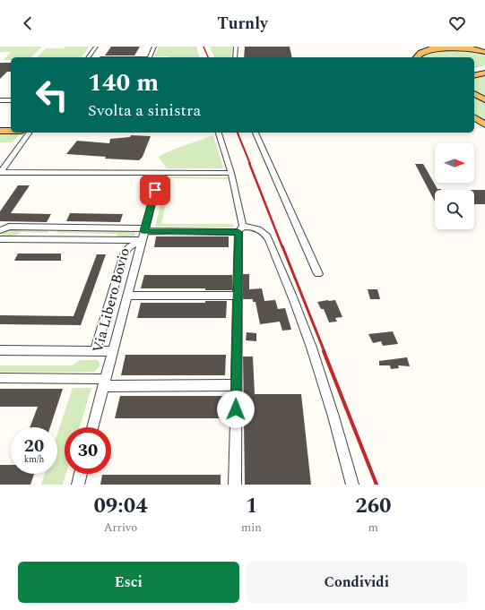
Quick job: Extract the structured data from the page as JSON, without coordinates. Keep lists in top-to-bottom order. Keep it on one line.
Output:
{"streets":{"street":["Via Libero Bovio"]},"north":"right","page":{"header":"Turnly","turn":["140 m","Svolta a sinistra"],"speed":"20 km/h","limit":"30","eta":["09:04","Arrivo","1","min","260","m"],"buttons":["Esci","Condividi"]}}
